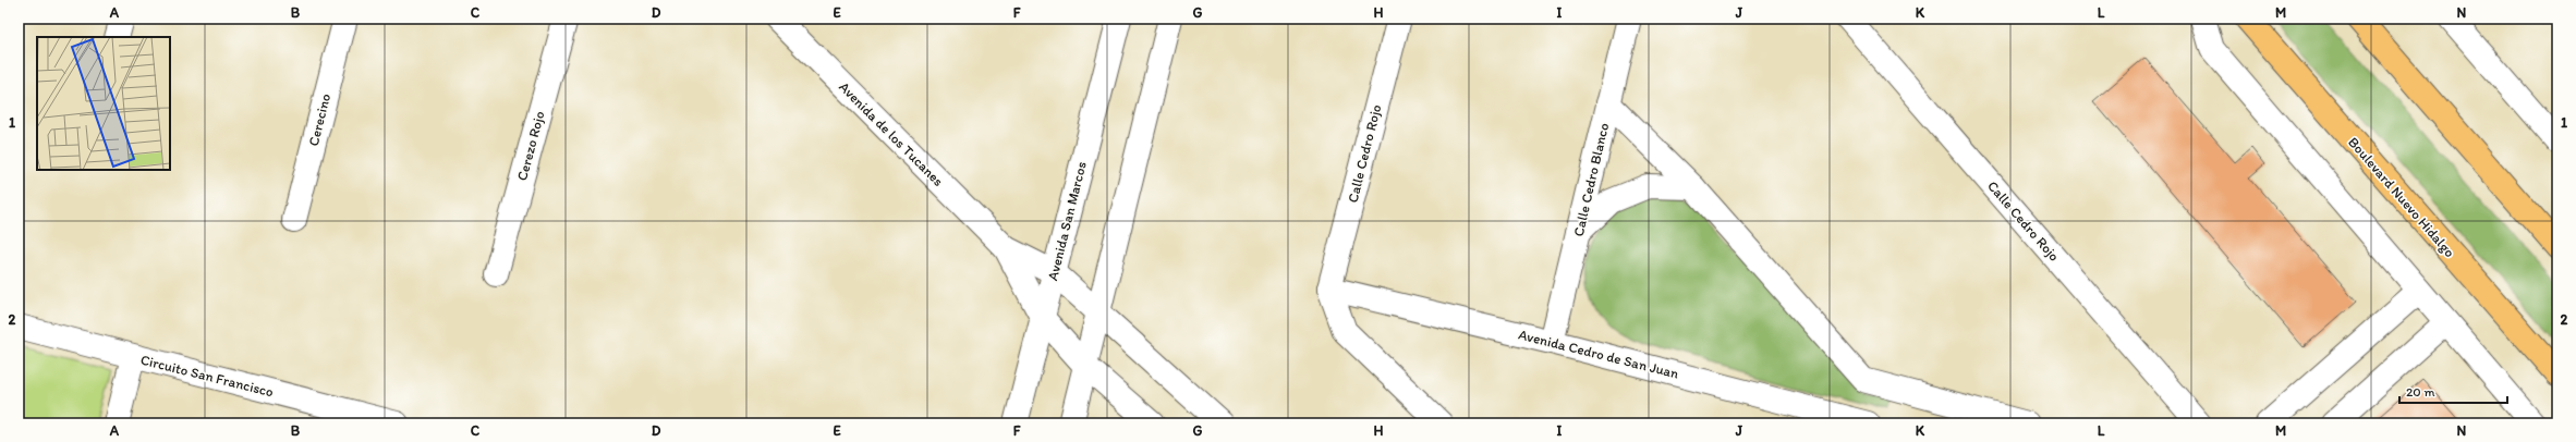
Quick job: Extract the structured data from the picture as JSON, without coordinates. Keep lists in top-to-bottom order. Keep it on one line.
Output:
{"streets":{"main road":["Boulevard Nuevo Hidalgo"],"street":["Cerecino","Avenida de los Tucanes","Cerezo Rojo","Calle Cedro Rojo","Calle Cedro Blanco","Avenida San Marcos","Avenida Cedro de San Juan","Circuito San Francisco"]},"crossings":[["Avenida de los Tucanes","Avenida San Marcos"],["Calle Cedro Rojo","Avenida Cedro de San Juan"],["Calle Cedro Blanco","Avenida Cedro de San Juan"]],"scale_bar":"20 m","grid":{"columns":["A","B","C","D","E","F","G","H","I","J","K","L","M","N"],"rows":["1","2"]}}
